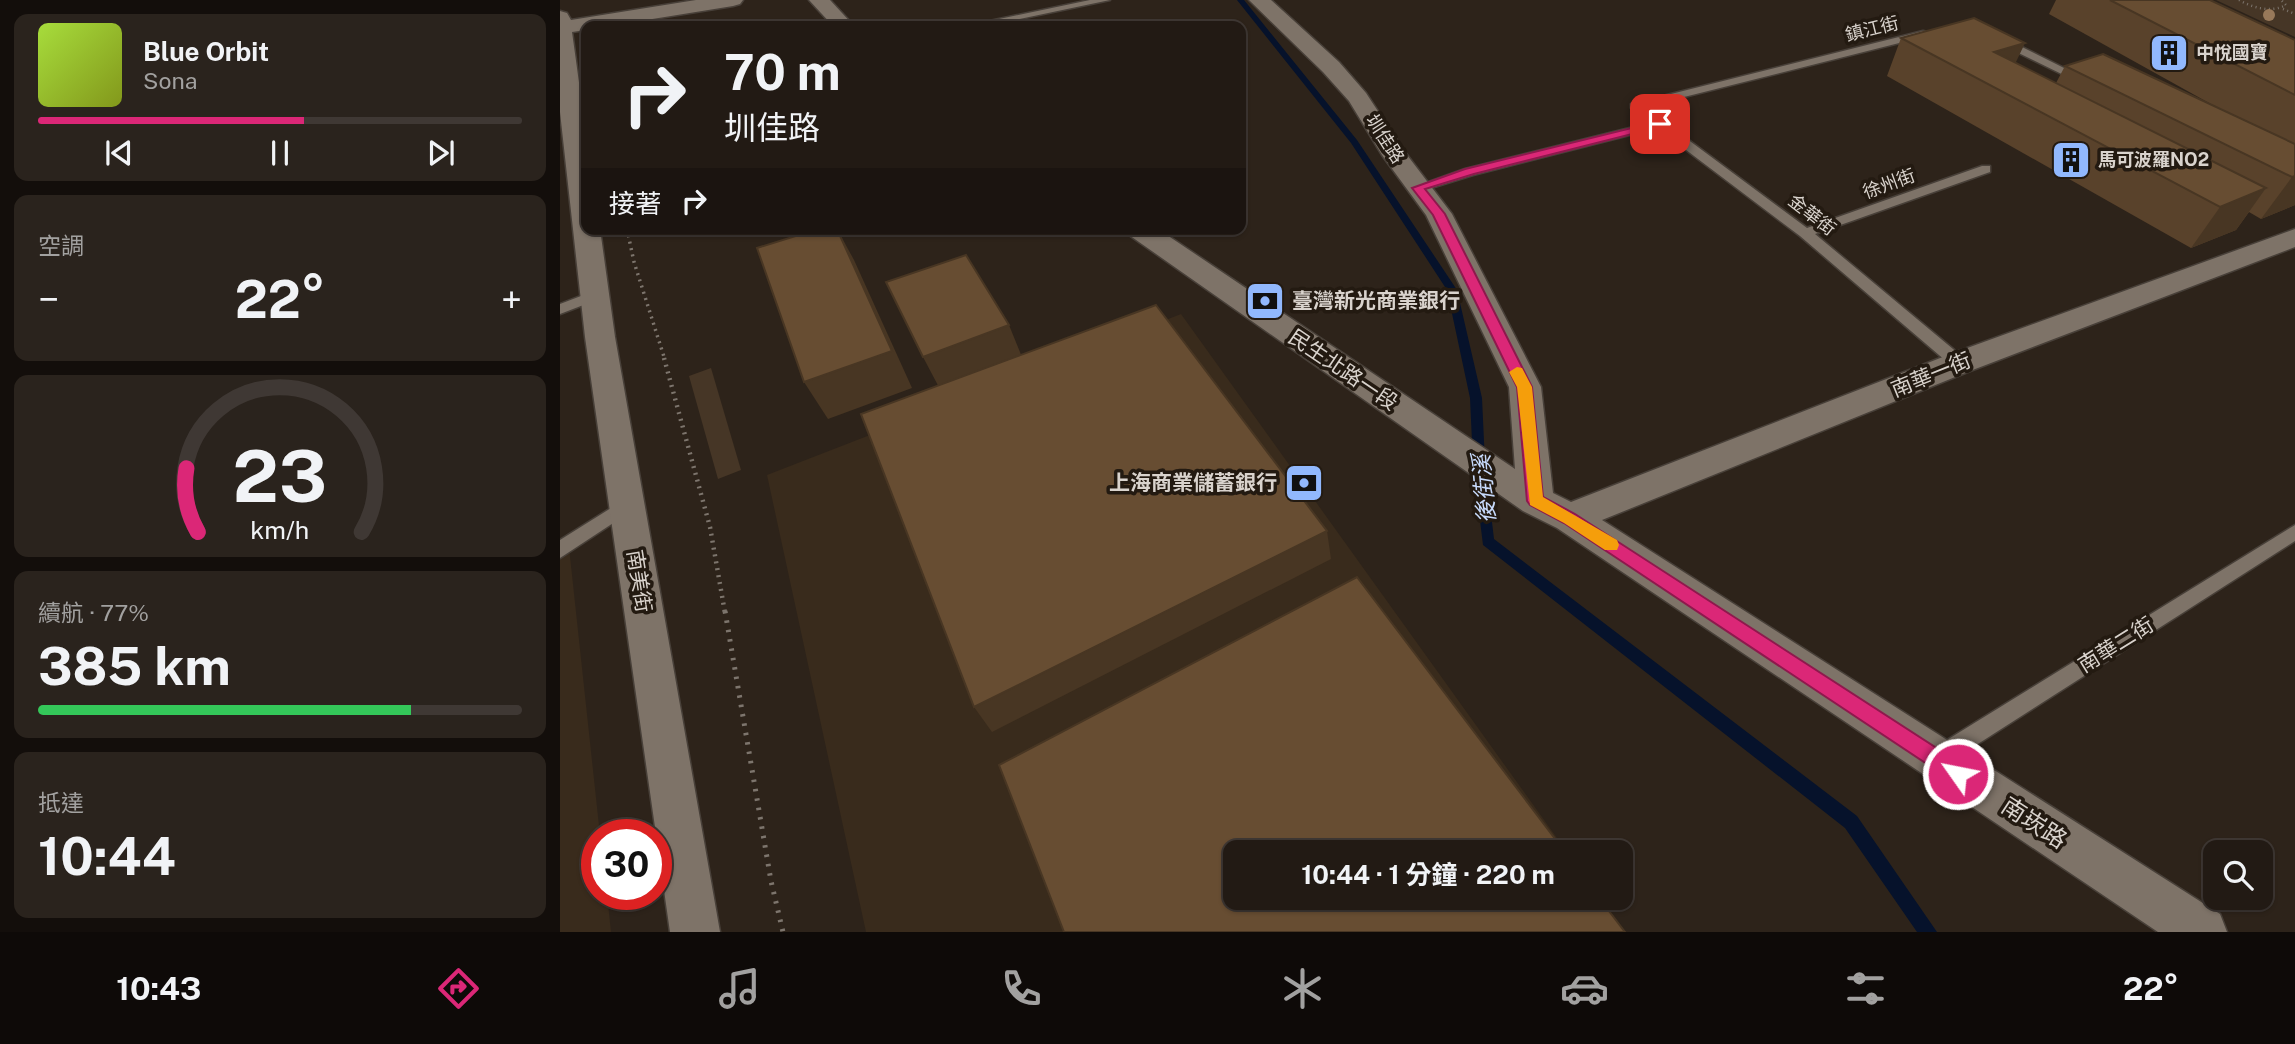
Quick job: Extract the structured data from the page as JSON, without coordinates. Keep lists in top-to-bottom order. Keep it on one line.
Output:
{"streets":{"street":["圳佳路","民生北路一段","南華一街","南美街","南崁路"],"lane":["鎮江街","徐州街","金華街","南華二街"]},"crossings":[["鎮江街","金華街"],["圳佳路","南華一街"],["圳佳路","南崁路"],["徐州街","金華街"],["金華街","南華一街"],["民生北路一段","南崁路"],["南華一街","南崁路"],["南華二街","南崁路"]],"water":["後街溪"],"places":{"building":["中悅國寶","馬可波羅NO2"],"bank":["臺灣新光商業銀行","上海商業儲蓄銀行"]},"page":{"turn":["70 m","圳佳路"],"song":["Blue Orbit","Sona"],"then":"接著","tile":["空調",["續航 · 77%","385 km"],["抵達","10:44"]],"heat":["−","22°","+"],"limit":"30","trip":"10:44 · 1 分鐘 · 220 m","tabs":["10:43","22°"],"gauge":["23","km/h"]}}
